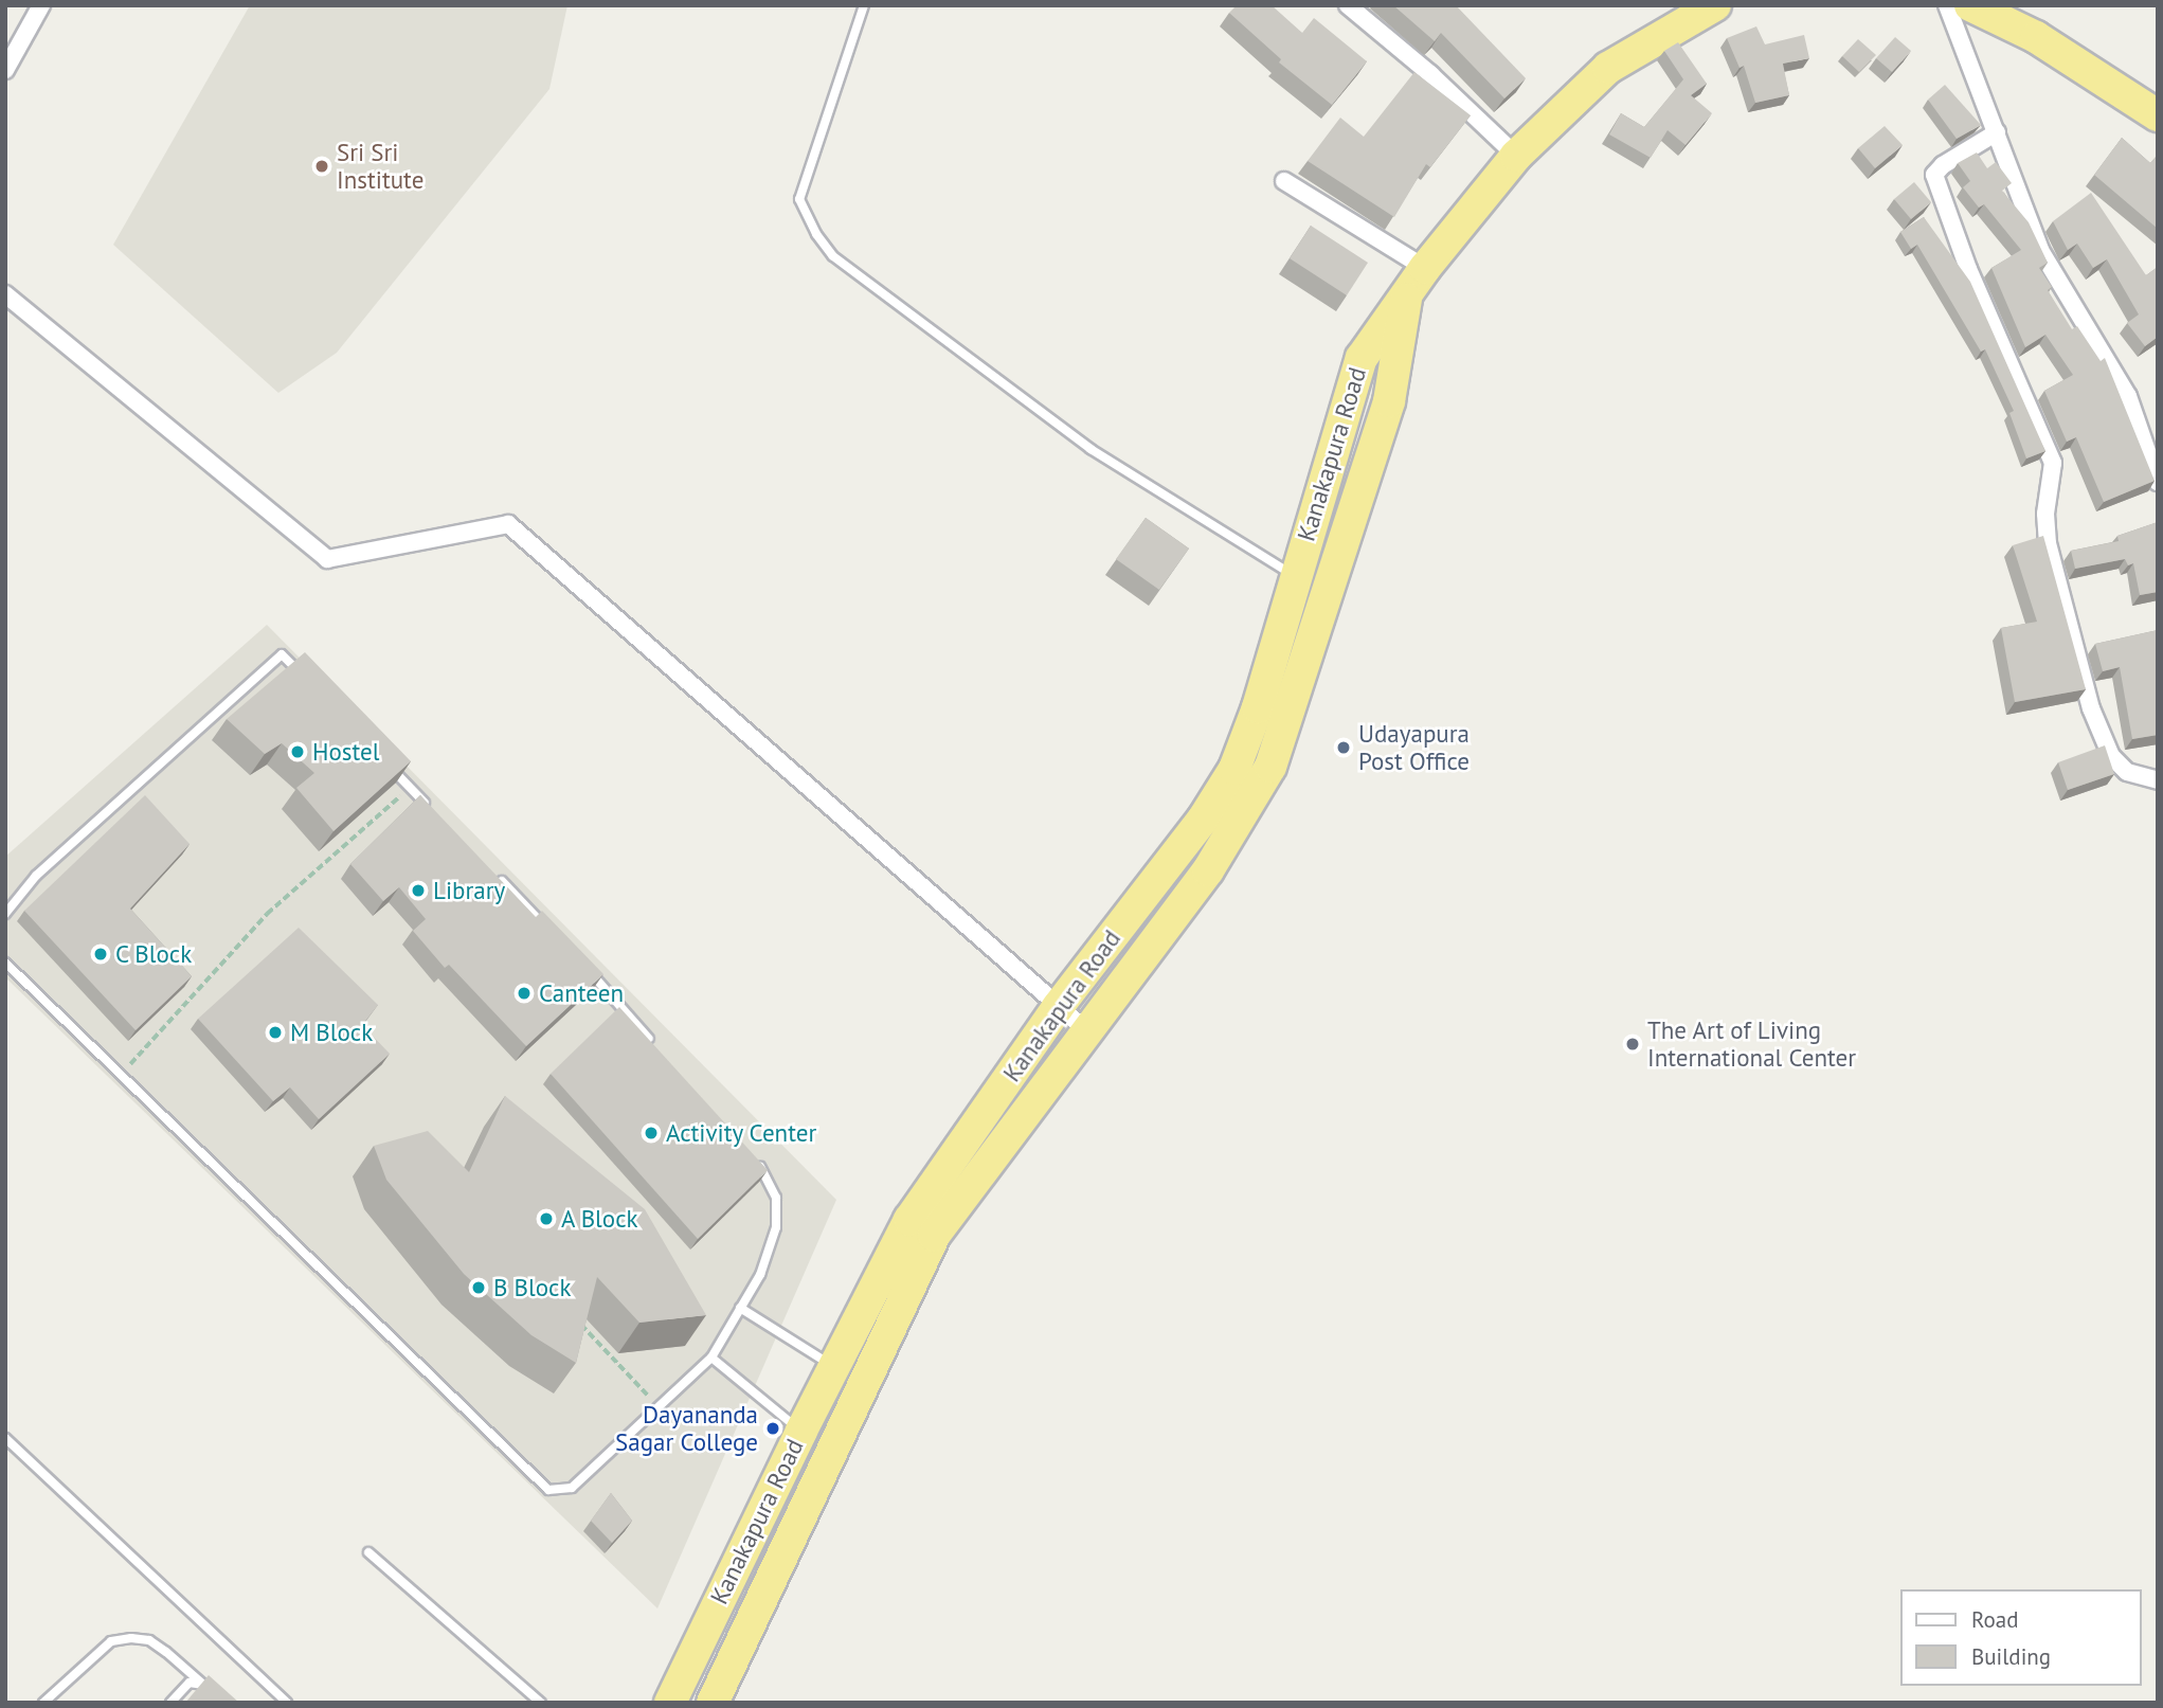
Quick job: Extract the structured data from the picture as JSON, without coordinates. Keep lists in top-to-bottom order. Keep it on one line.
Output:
{"streets":{"highway":["Kanakapura Road"]},"places":["Sri Sri Institute","Udayapura Post Office","Hostel","Library","C Block","Canteen","M Block","The Art of Living International Center","Activity Center","A Block","B Block","Dayananda Sagar College"],"legend":["Road","Building"]}
